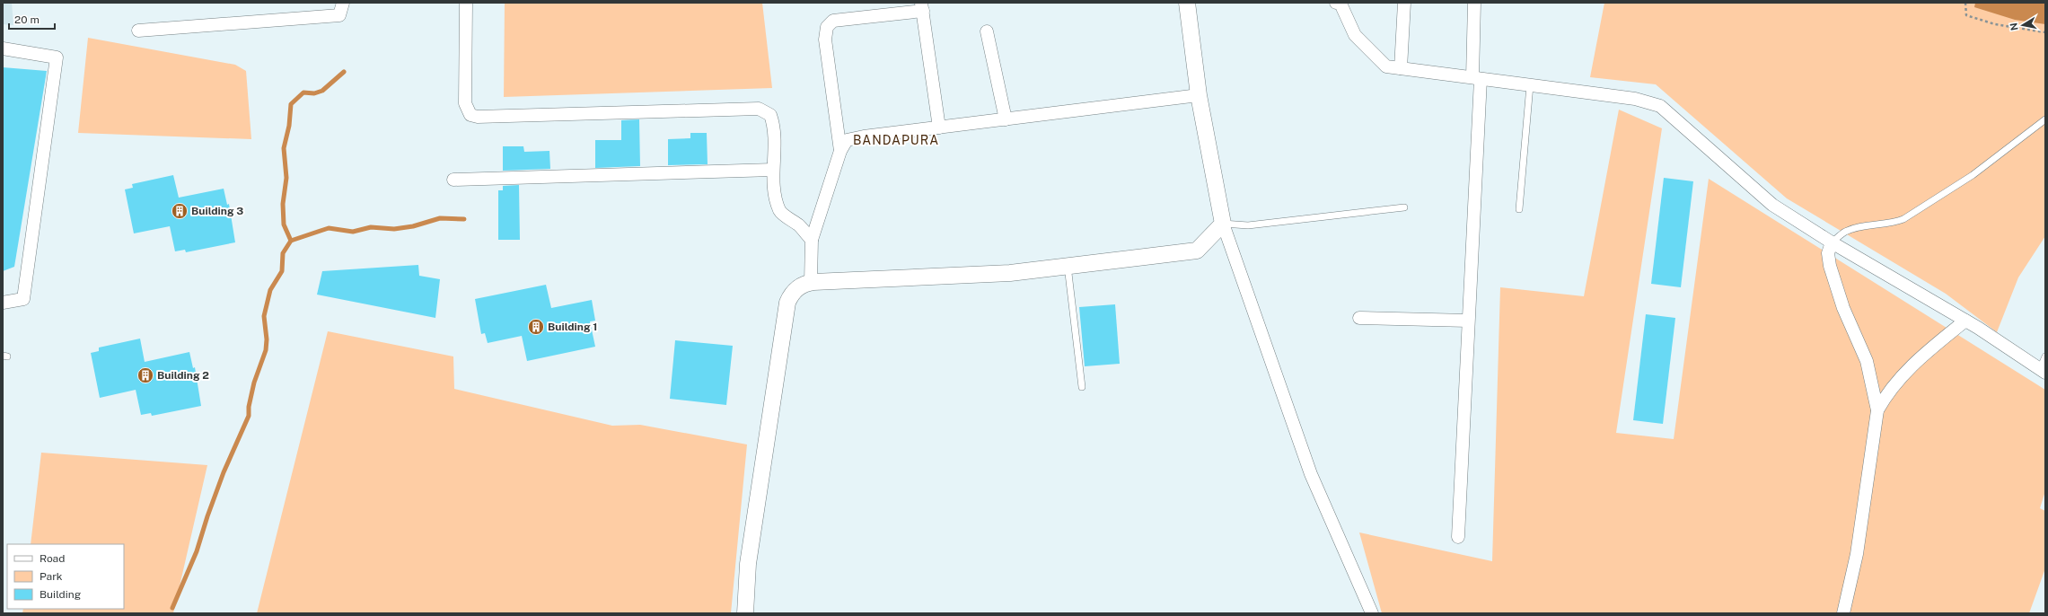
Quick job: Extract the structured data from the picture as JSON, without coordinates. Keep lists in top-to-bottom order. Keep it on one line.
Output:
{"districts":["BANDAPURA"],"places":{"building":["Building 3","Building 1","Building 2"]},"legend":["Road","Park","Building"],"scale_bar":"20 m","north":"left"}
